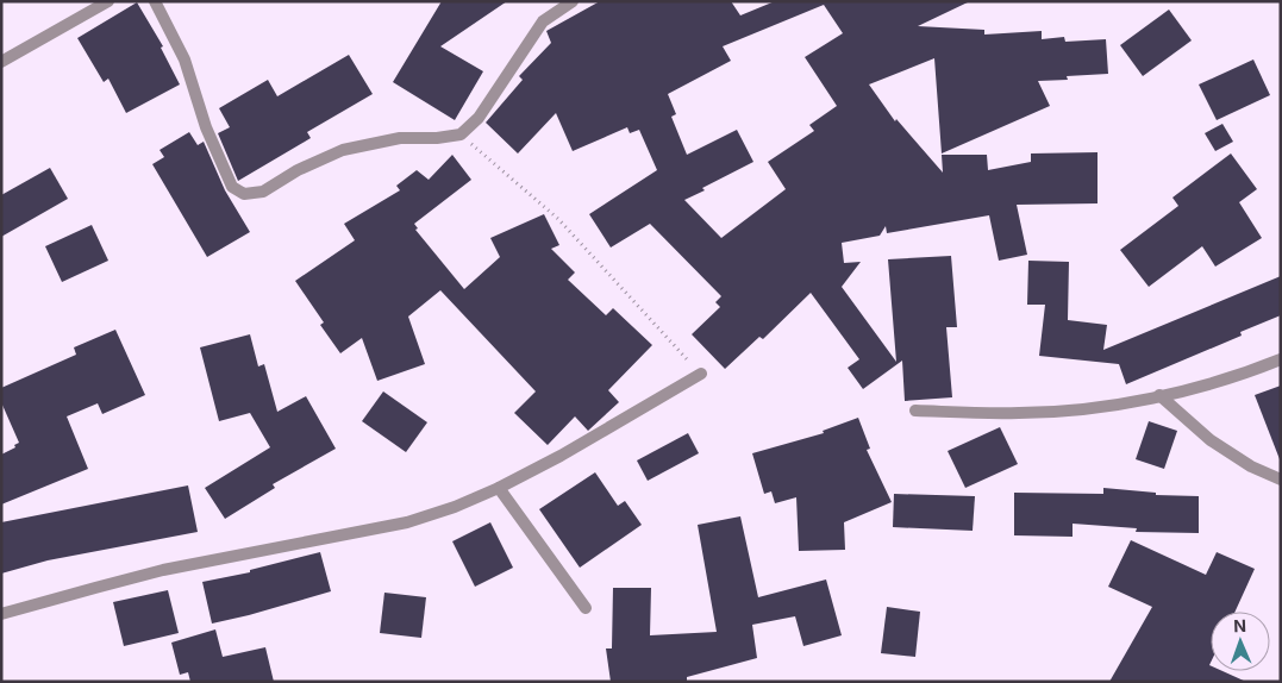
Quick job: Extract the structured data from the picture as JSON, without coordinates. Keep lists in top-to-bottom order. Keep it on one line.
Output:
{"north":"top"}
